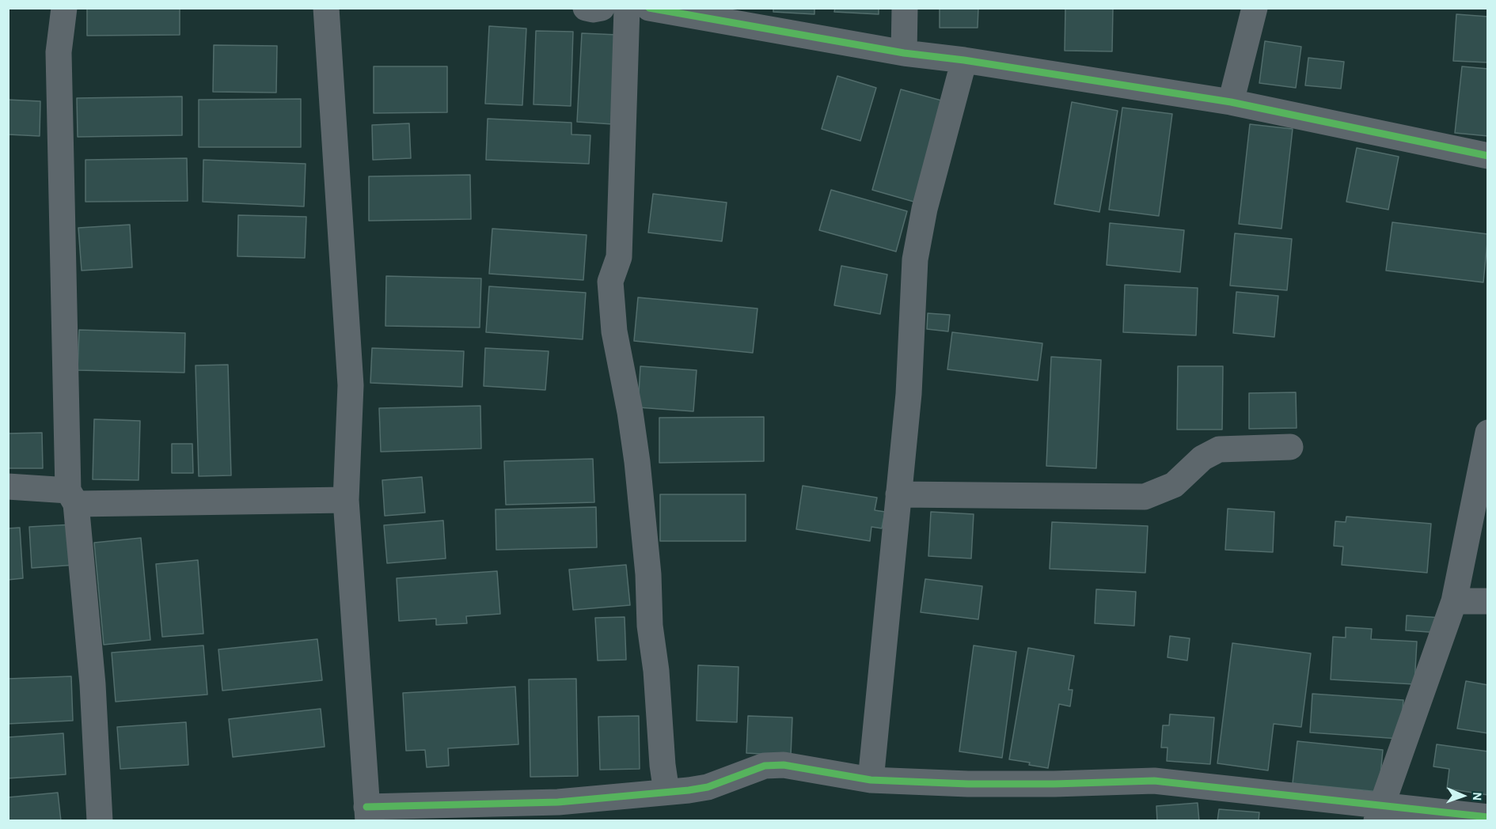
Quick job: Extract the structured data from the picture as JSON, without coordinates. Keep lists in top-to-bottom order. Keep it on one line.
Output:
{"north":"right"}
